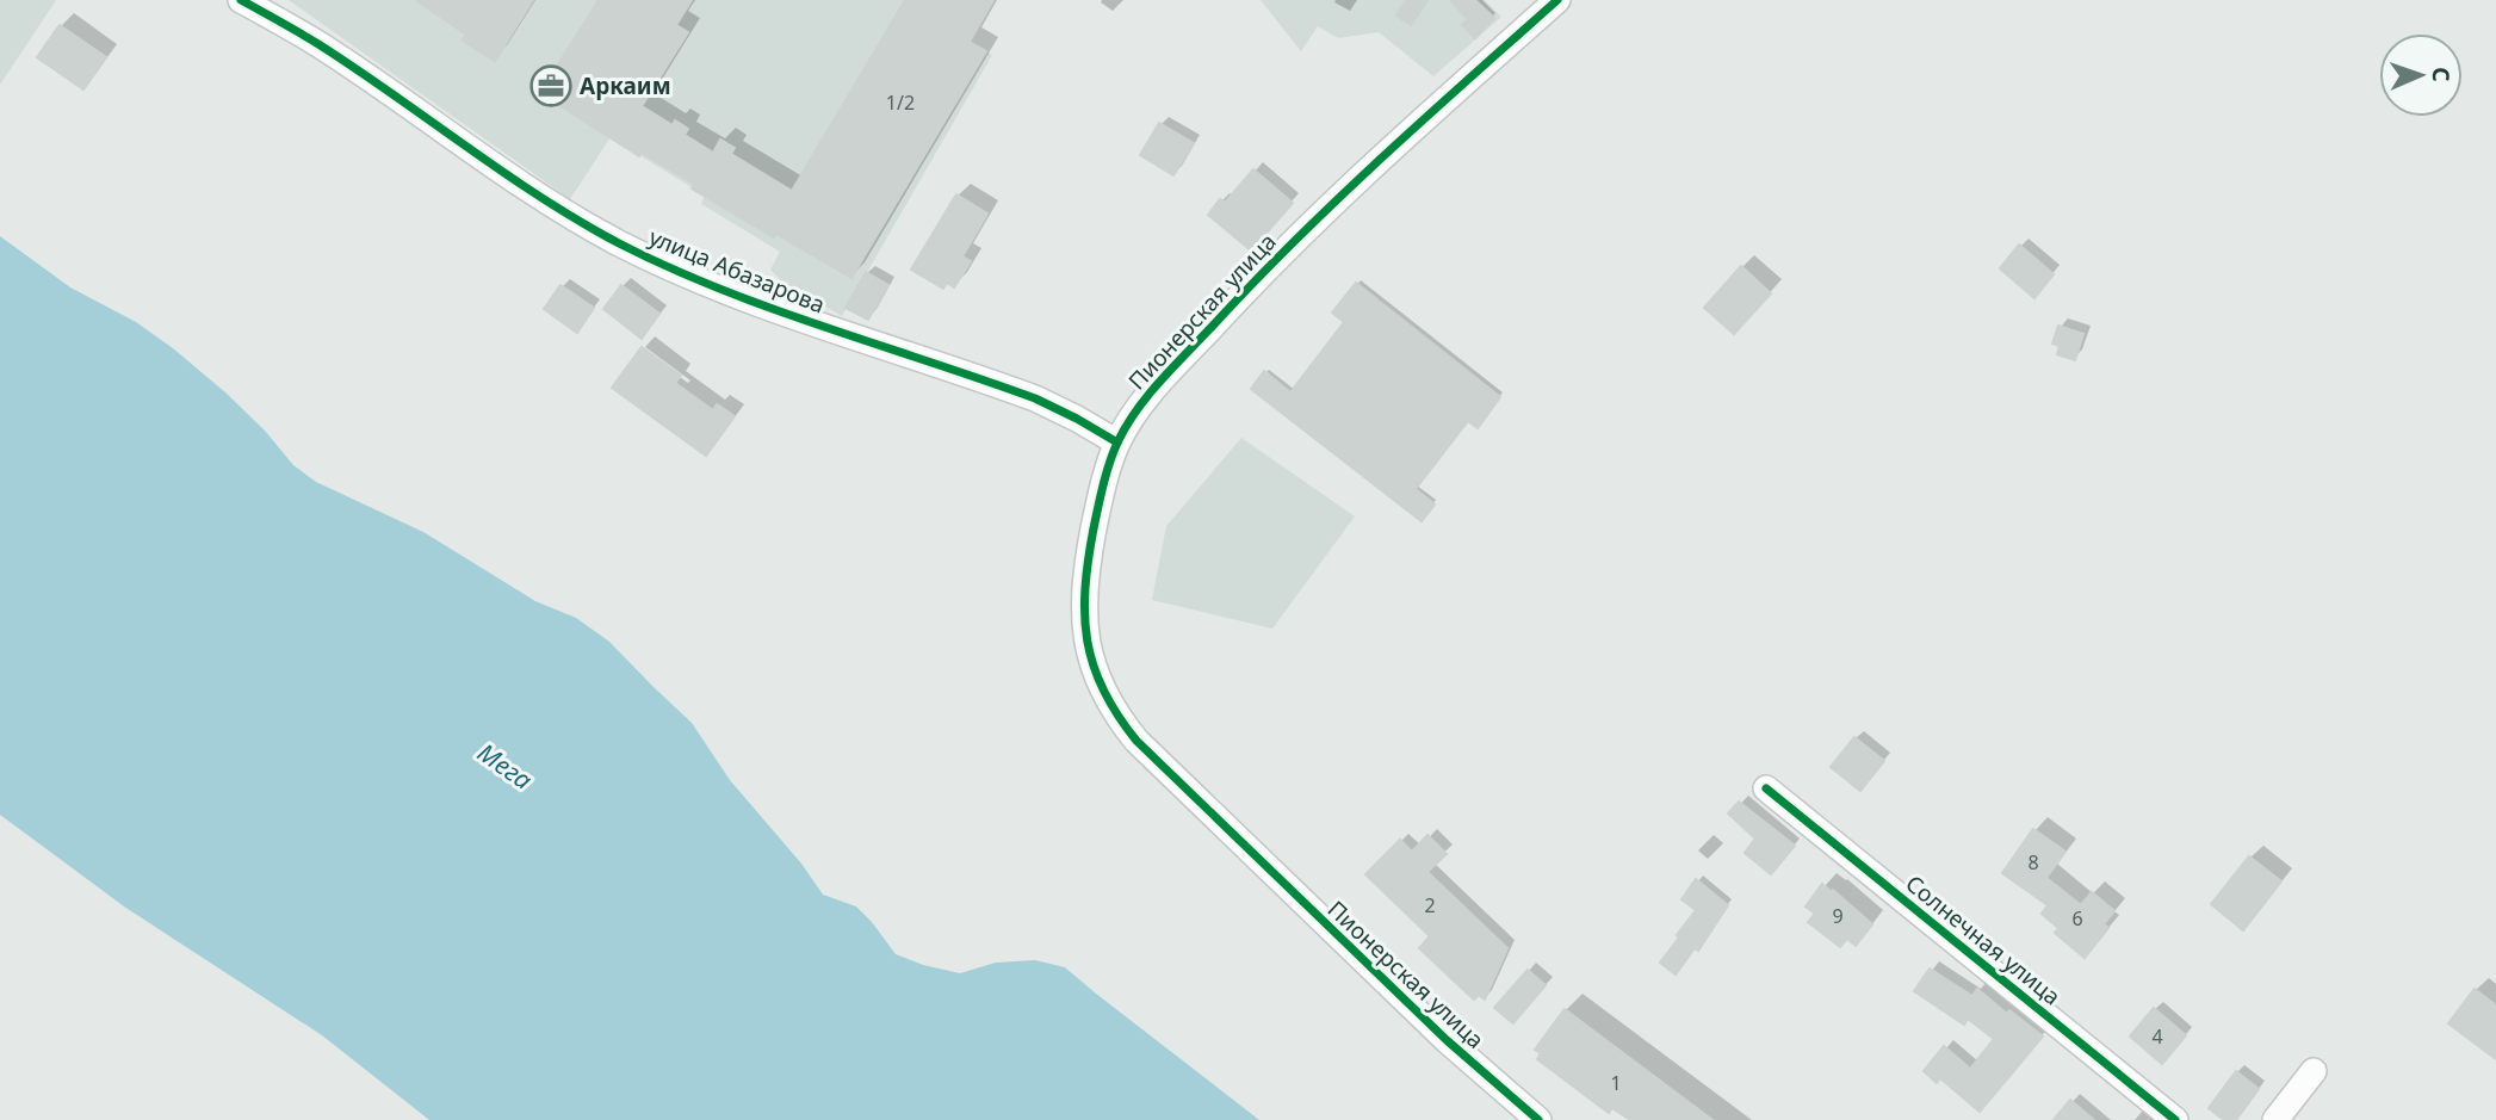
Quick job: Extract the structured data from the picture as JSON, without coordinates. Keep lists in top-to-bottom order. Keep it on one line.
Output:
{"streets":{"street":["улица Абазарова","Пионерская улица","Солнечная улица"]},"crossings":[["улица Абазарова","Пионерская улица"]],"water":["Мега"],"places":{"office":["Аркаим"]},"house_numbers":["1/2","8","2","9","6","4","1"],"north":"right"}
